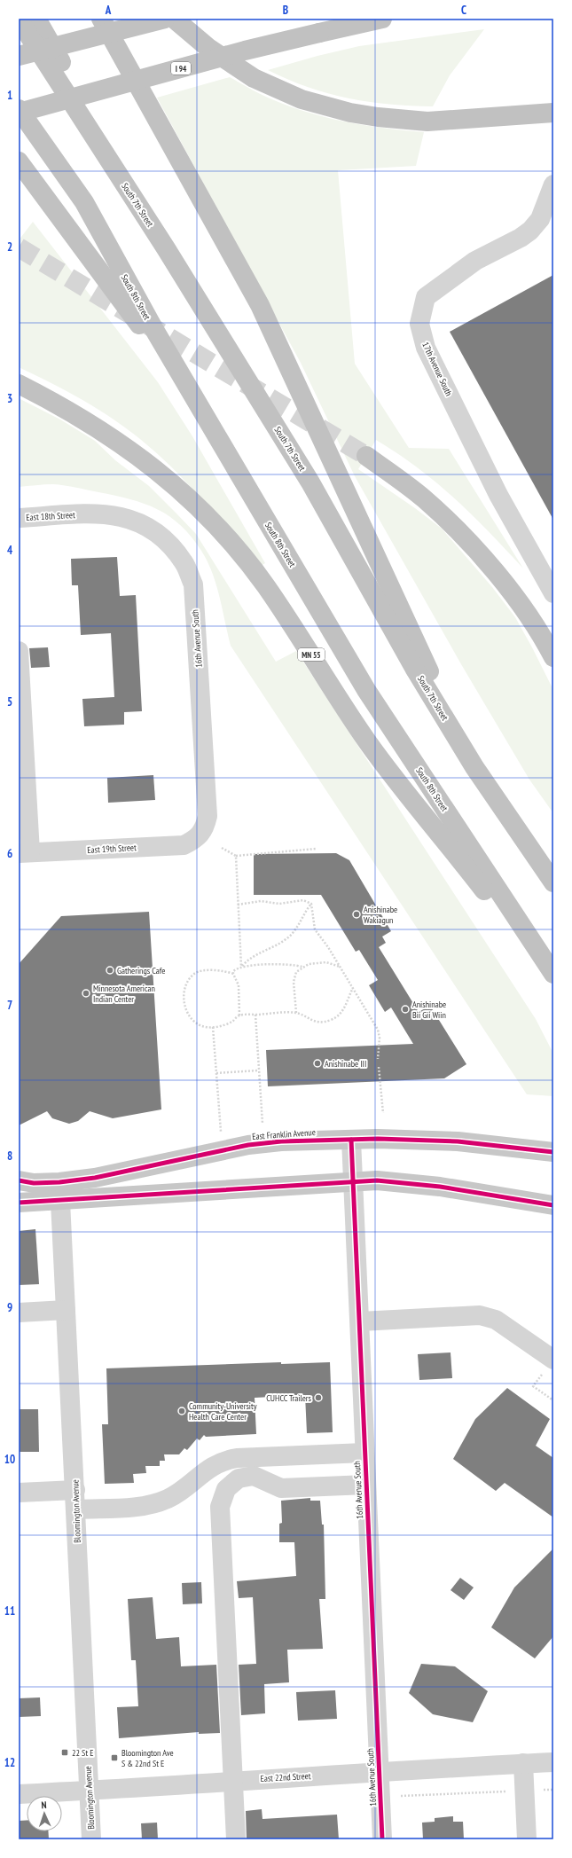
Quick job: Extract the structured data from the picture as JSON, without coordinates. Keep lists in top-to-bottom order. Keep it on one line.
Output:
{"streets":{"highway":["I 94","South 7th Street","South 8th Street","MN 55"],"main road":["East Franklin Avenue"],"street":["17th Avenue South","East 18th Street","16th Avenue South","East 19th Street","Bloomington Avenue","East 22nd Street"]},"crossings":[["East 18th Street","16th Avenue South"],["16th Avenue South","East 19th Street"],["16th Avenue South","East Franklin Avenue"],["16th Avenue South","East 22nd Street"],["East Franklin Avenue","Bloomington Avenue"],["Bloomington Avenue","East 22nd Street"]],"places":{"other":["Anishinabe Wakiagun","Gatherings Cafe","Minnesota American Indian Center","Anishinabe Bii Gii Wiin","Anishinabe III","CUHCC Trailers","Community-University Health Care Center"],"transit":["22 St E","Bloomington Ave S & 22nd St E"]},"north":"top","grid":{"columns":["A","B","C"],"rows":["1","2","3","4","5","6","7","8","9","10","11","12"]}}
